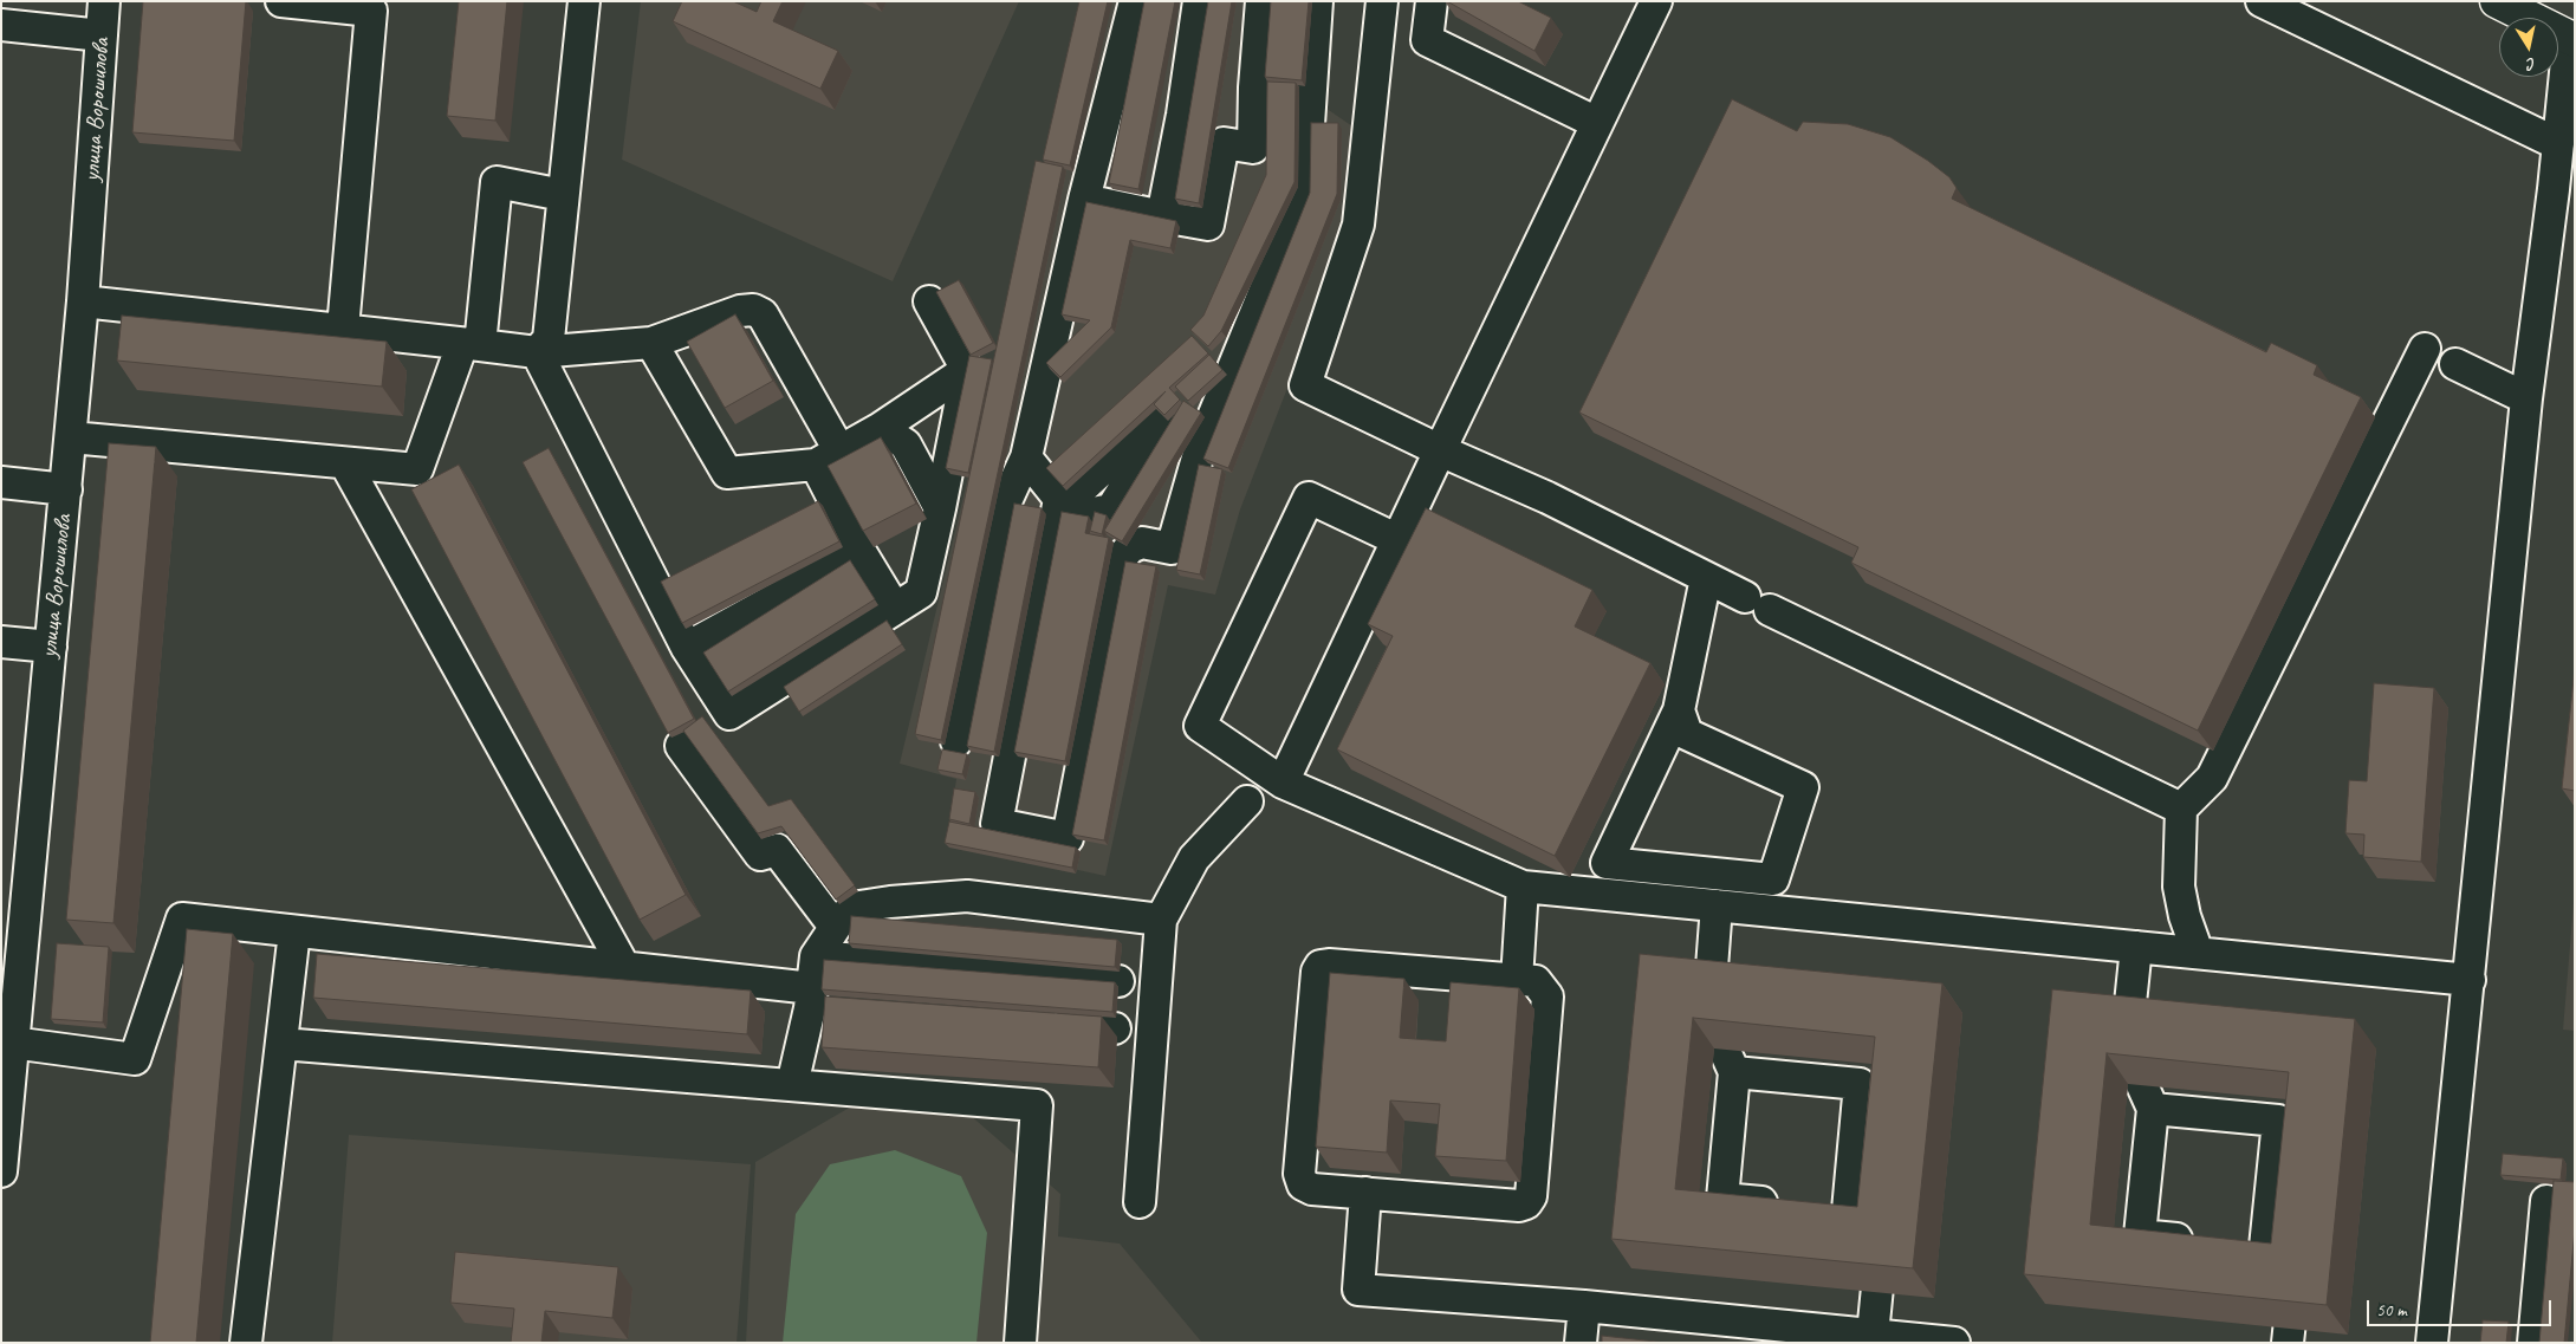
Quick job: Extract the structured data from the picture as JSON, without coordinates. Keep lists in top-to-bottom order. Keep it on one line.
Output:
{"streets":{"street":["улица Ворошилова"]},"scale_bar":"50 m","north":"bottom"}
